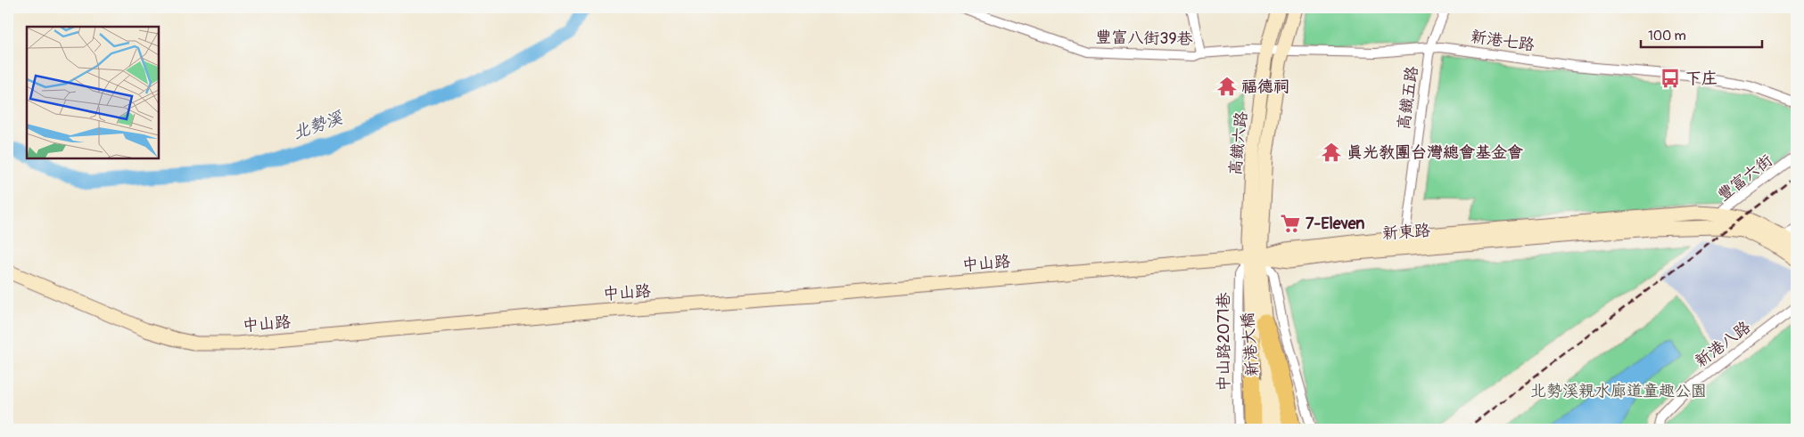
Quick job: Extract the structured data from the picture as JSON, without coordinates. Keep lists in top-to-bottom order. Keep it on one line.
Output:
{"streets":{"main road":["高鐵六路","新東路","中山路","新港大橋"],"street":["豐富八街39巷","新港七路","高鐵五路","豐富六街","中山路2071巷","新港八路"]},"crossings":[["豐富八街39巷","新港七路"],["新港七路","高鐵五路"],["新港七路","高鐵六路"],["高鐵五路","新東路"],["高鐵六路","新東路"],["高鐵六路","中山路"],["高鐵六路","中山路2071巷"],["高鐵六路","新港大橋"],["豐富六街","新東路"],["新東路","中山路"],["新東路","中山路2071巷"],["新東路","新港大橋"],["中山路","中山路2071巷"],["中山路","新港大橋"],["中山路2071巷","新港大橋"]],"water":["北勢溪"],"parks":["北勢溪親水廊道童趣公園"],"places":{"bus stop":["下庄"],"temple":["福德祠","真光教團台灣總會基金會"],"supermarket":["7-Eleven"]},"scale_bar":"100 m"}
